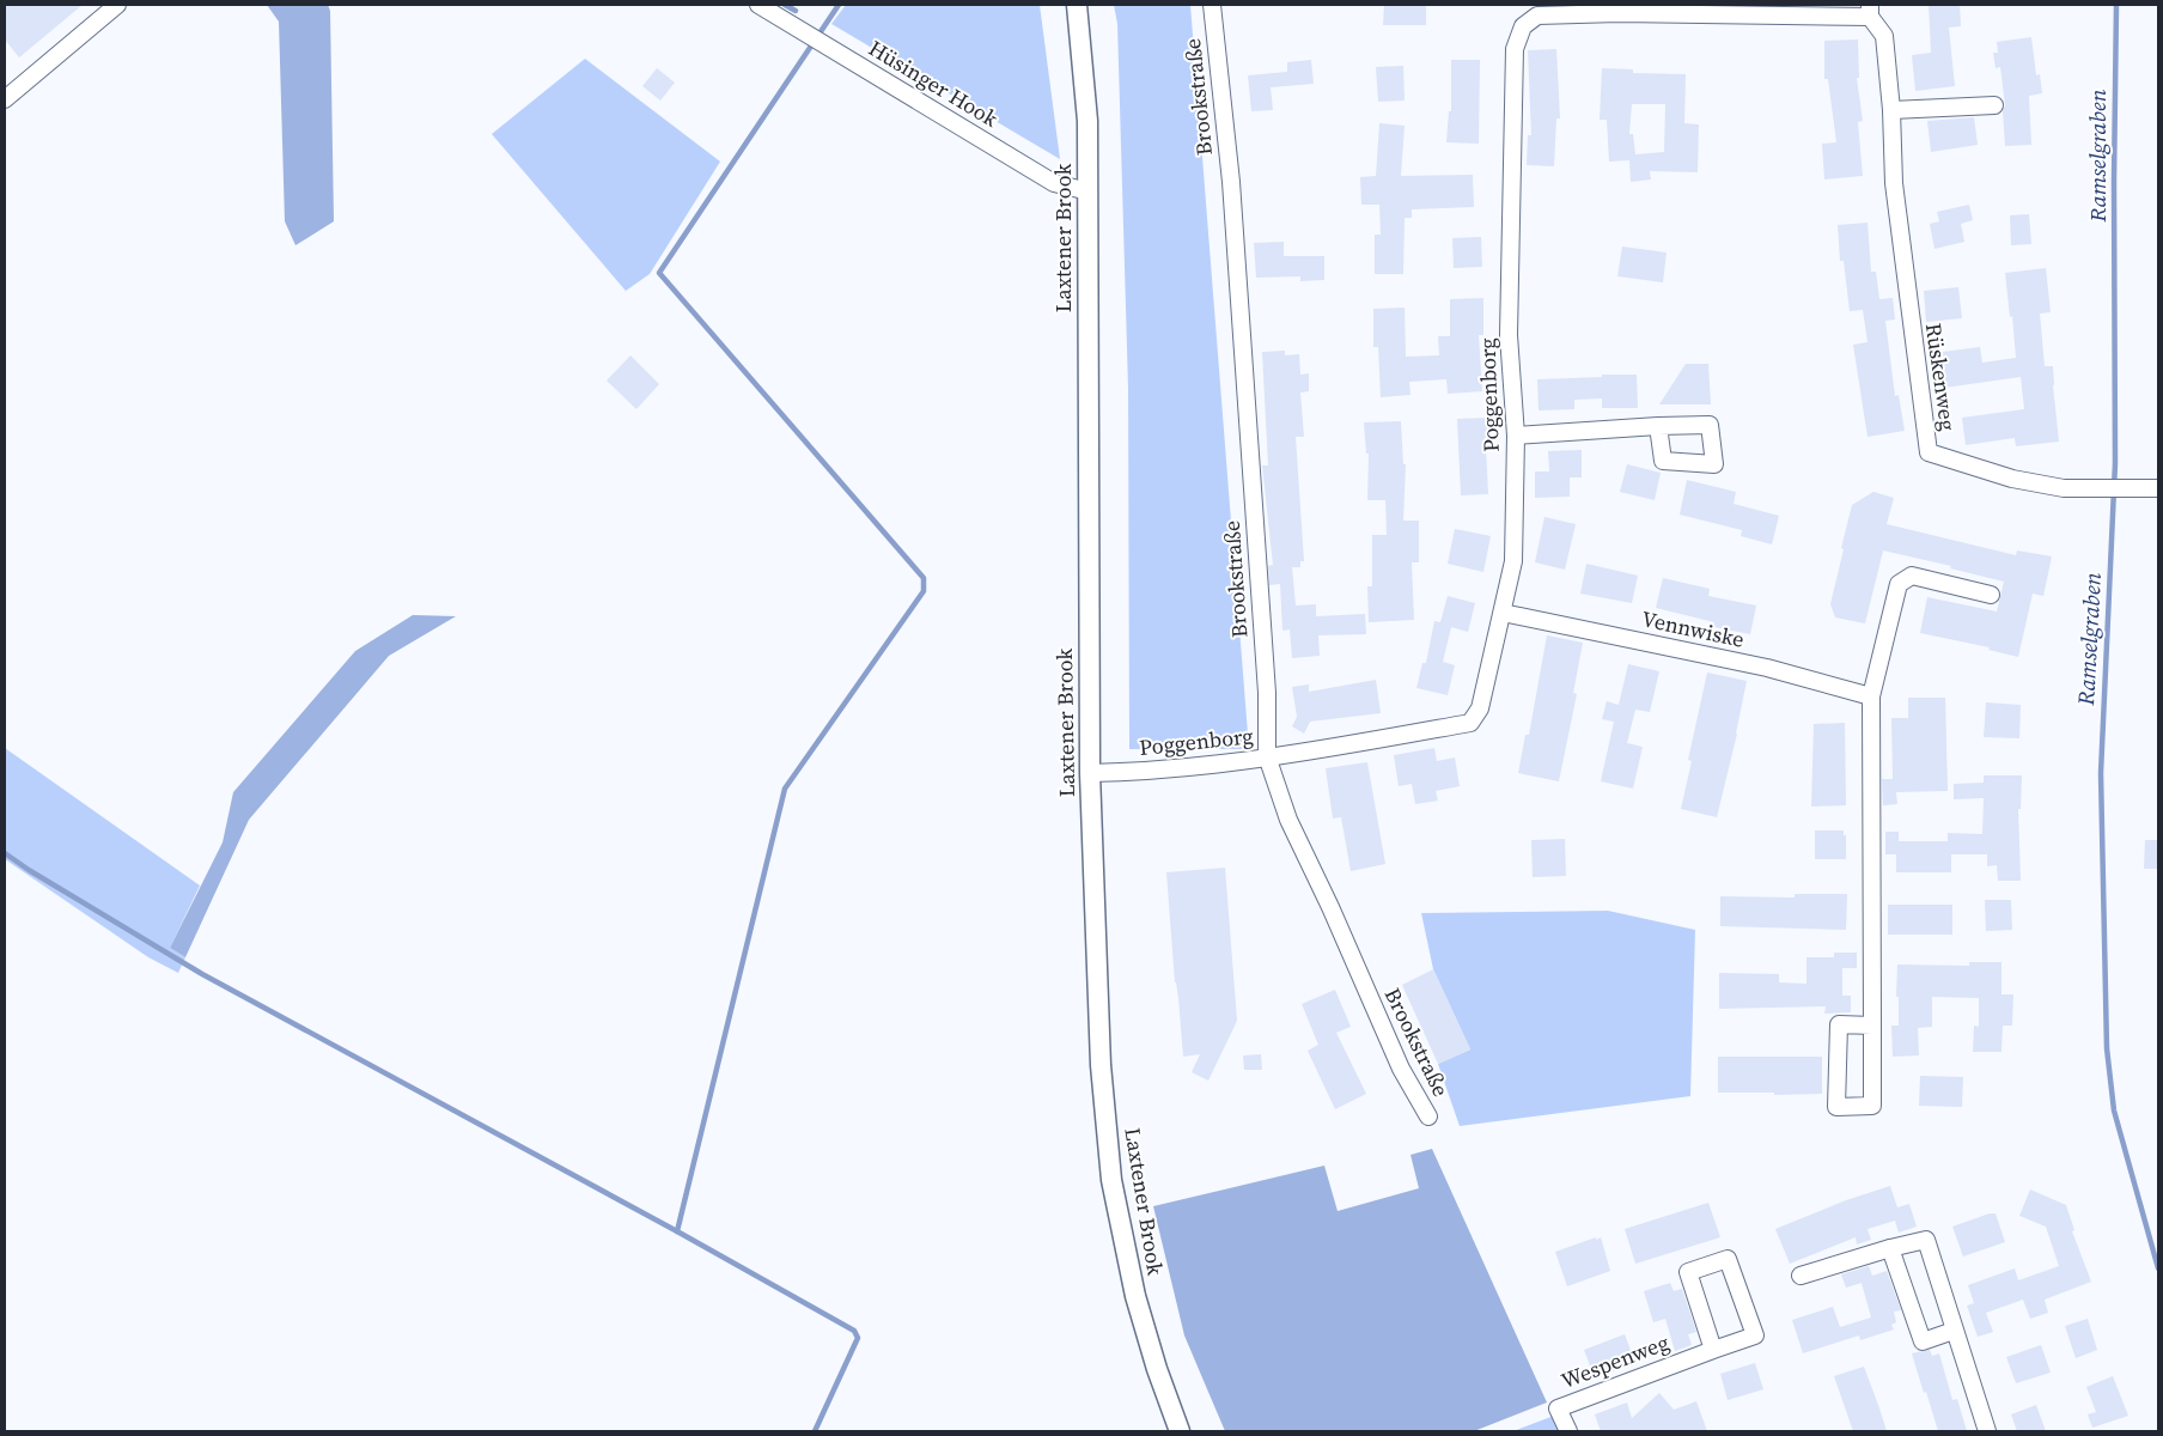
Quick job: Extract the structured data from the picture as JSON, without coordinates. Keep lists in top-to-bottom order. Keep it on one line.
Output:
{"streets":{"street":["Hüsinger Hook","Brookstraße","Laxtener Brook","Rüskenweg","Poggenborg","Vennwiske","Wespenweg"]},"crossings":[["Hüsinger Hook","Laxtener Brook"],["Brookstraße","Poggenborg"],["Laxtener Brook","Poggenborg"],["Rüskenweg","Poggenborg"],["Poggenborg","Vennwiske"]],"water":["Ramselgraben"]}
